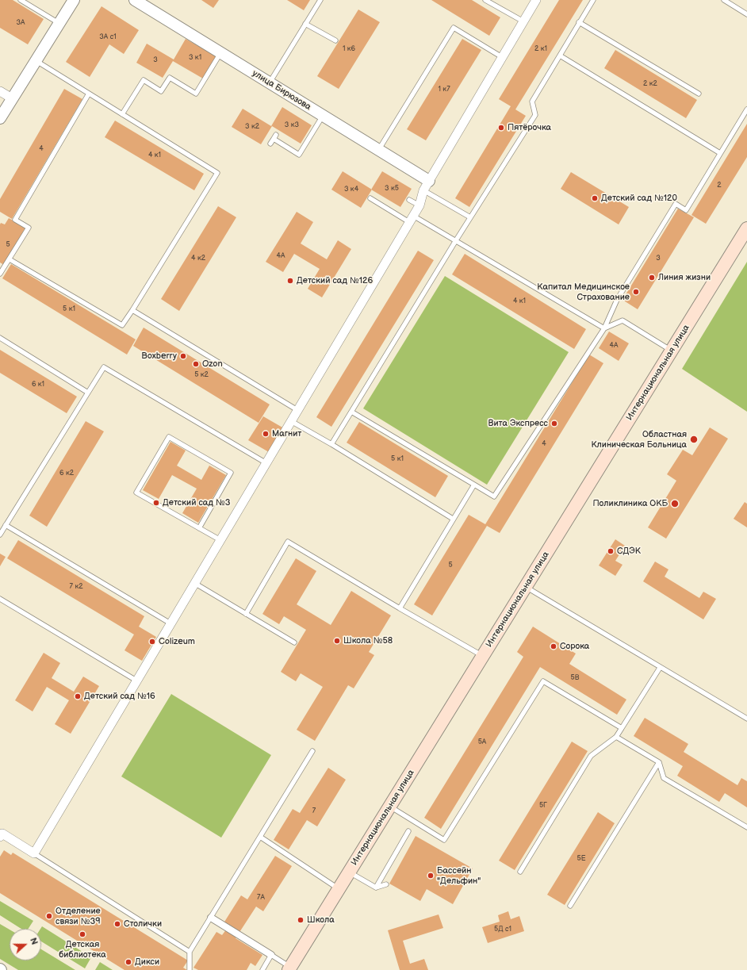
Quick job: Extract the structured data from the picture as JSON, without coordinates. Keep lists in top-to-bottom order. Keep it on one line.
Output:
{"streets":{"main road":["Интернациональная улица"],"street":["улица Бирюзова"]},"places":["Пятёрочка","Детский сад №120","Линия жизни","Детский сад №126","Капитал Медицинское Страхование","Boxberry","Ozon","Вита Экспресс","Магнит","Областная Клиническая Больница","Детский сад №3","Поликлиника ОКБ","СДЭК","Школа №58","Colizeum","Сорока","Детский сад №16","Бассейн \"Дельфин\"","Отделение связи №39","Школа","Столички","Детская библиотека","Дикси"],"house_numbers":["3А","3А с1","1 к6","2 к1","3 к1","3","2 к2","1 к7","3 к3","3 к2","4","4 к1","2","3 к5","3 к4","5","4А","4 к2","3","4 к1","5 к1","4А","5 к2","6 к1","4","5 к1","6 к2","5","7 к2","5В","5А","5Г","7","5Е","7А","5Д с1"],"north":"right"}
